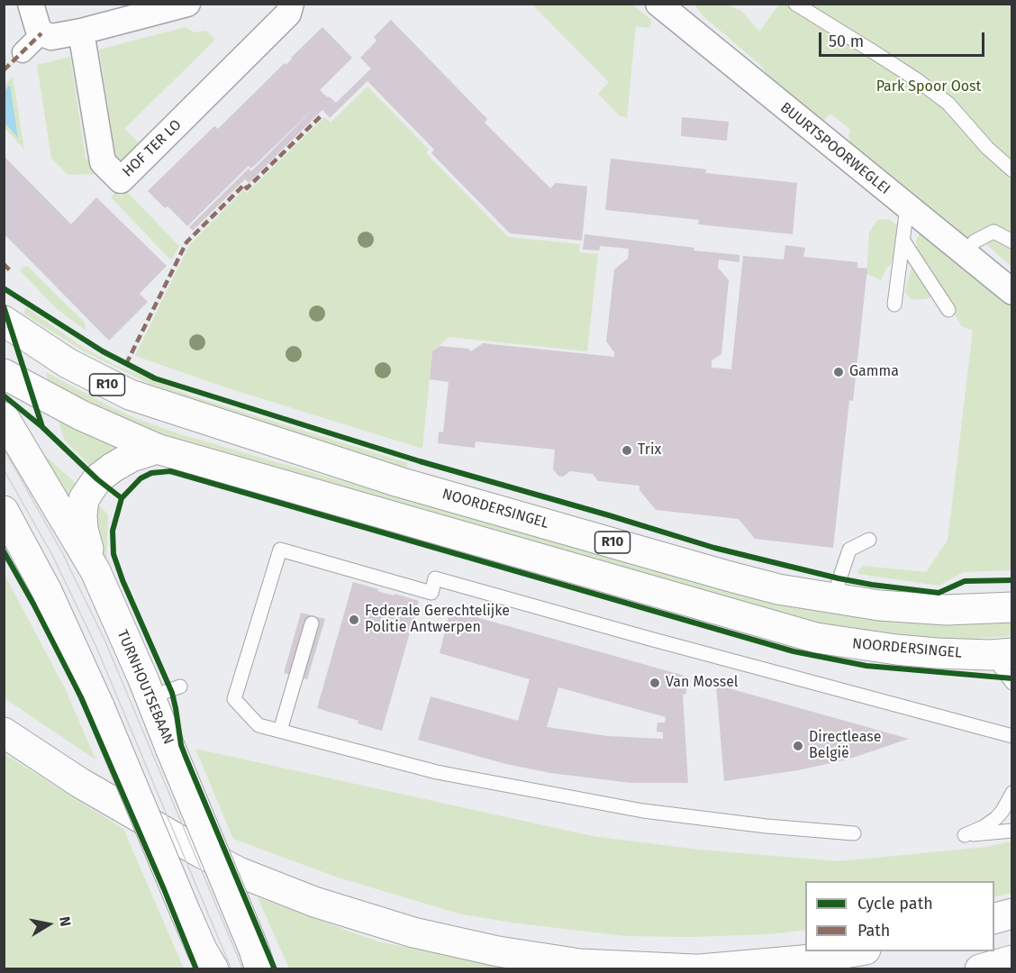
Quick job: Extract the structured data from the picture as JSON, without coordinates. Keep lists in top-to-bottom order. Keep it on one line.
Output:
{"streets":{"main road":["R10","NOORDERSINGEL","TURNHOUTSEBAAN"],"street":["HOF TER LO","BUURTSPOORWEGLEI"]},"parks":["Park Spoor Oost"],"places":["Gamma","Trix","Federale Gerechtelijke Politie Antwerpen","Van Mossel","Directlease België"],"legend":["Cycle path","Path"],"scale_bar":"50 m","north":"right"}
